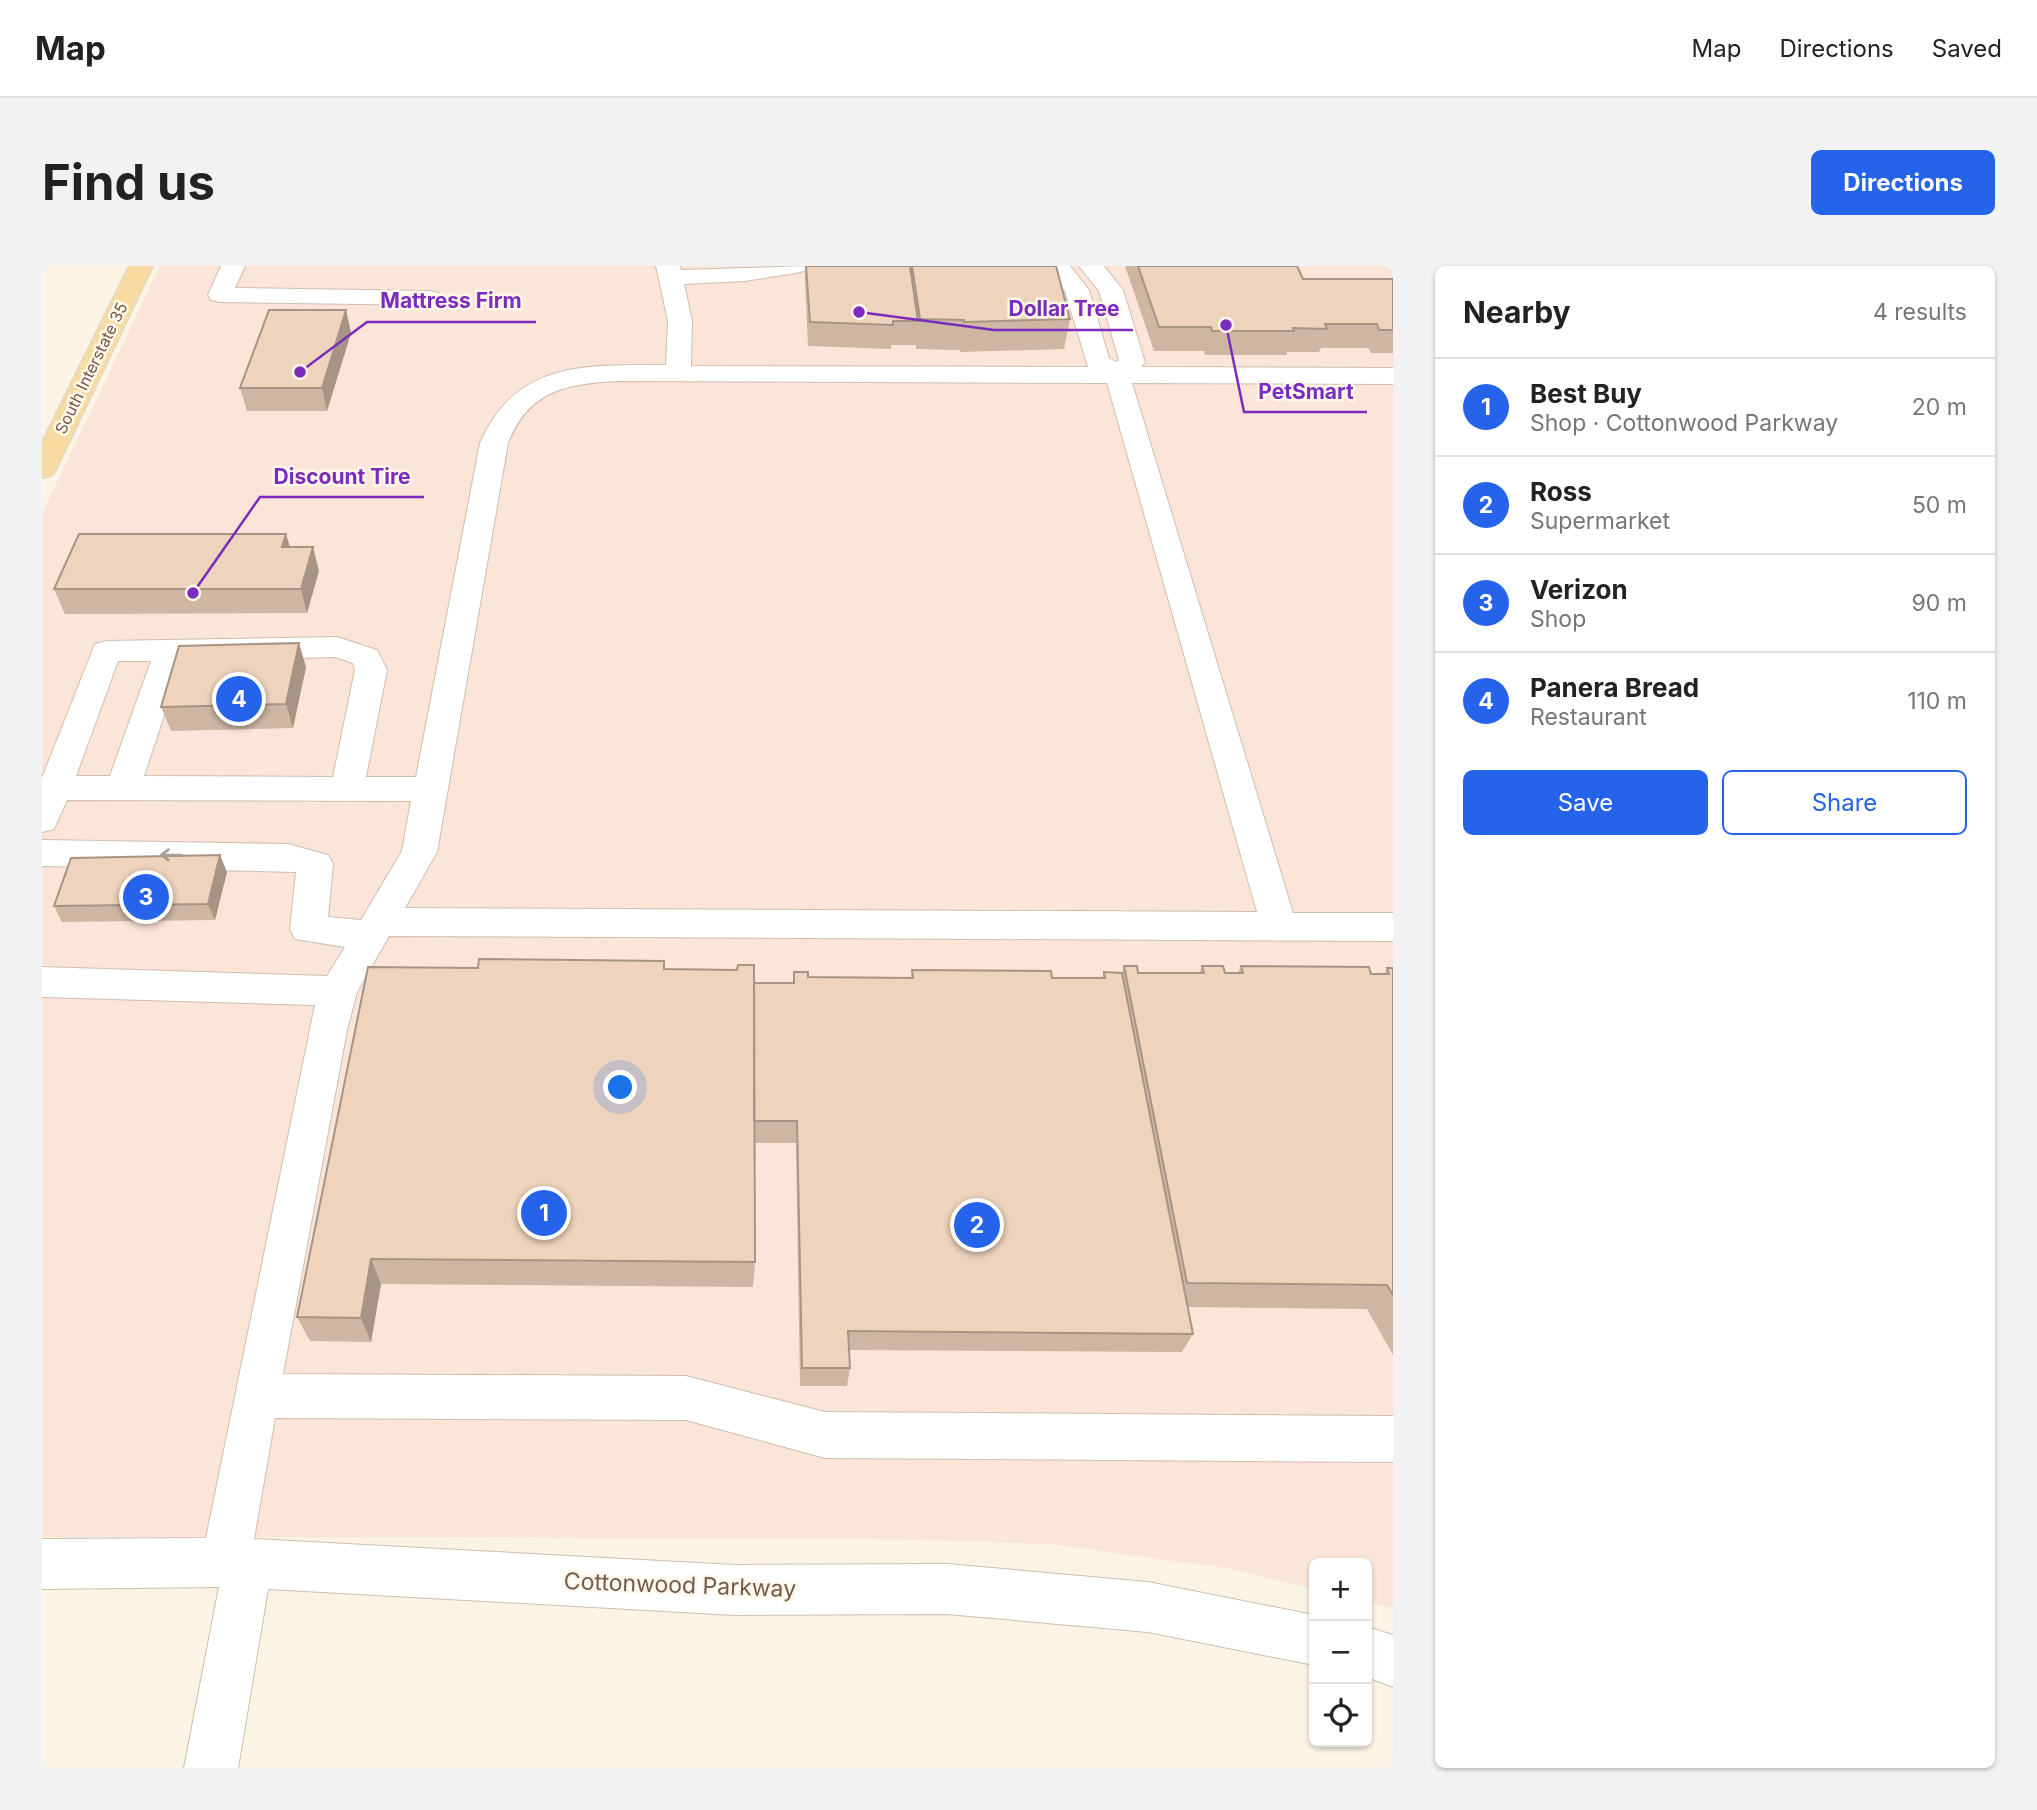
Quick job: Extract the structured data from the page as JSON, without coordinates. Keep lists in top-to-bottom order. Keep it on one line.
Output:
{"streets":{"main road":["South Interstate 35"],"street":["Cottonwood Parkway"]},"places":["Dollar Tree","PetSmart","Mattress Firm","Discount Tire"],"page":{"header":"Map","nav":["Map","Directions","Saved"],"buttons":["Directions",["Save","Share"]],"title":"Find us","heading":["Nearby","4 results"],"list":[{"mark":"1","name":"Best Buy","note":"Shop · Cottonwood Parkway","value":"20 m"},{"mark":"2","name":"Ross","note":"Supermarket","value":"50 m"},{"mark":"3","name":"Verizon","note":"Shop","value":"90 m"},{"mark":"4","name":"Panera Bread","note":"Restaurant","value":"110 m"}],"pins":["4","3","1","2"],"map_buttons":["+","−"]}}
